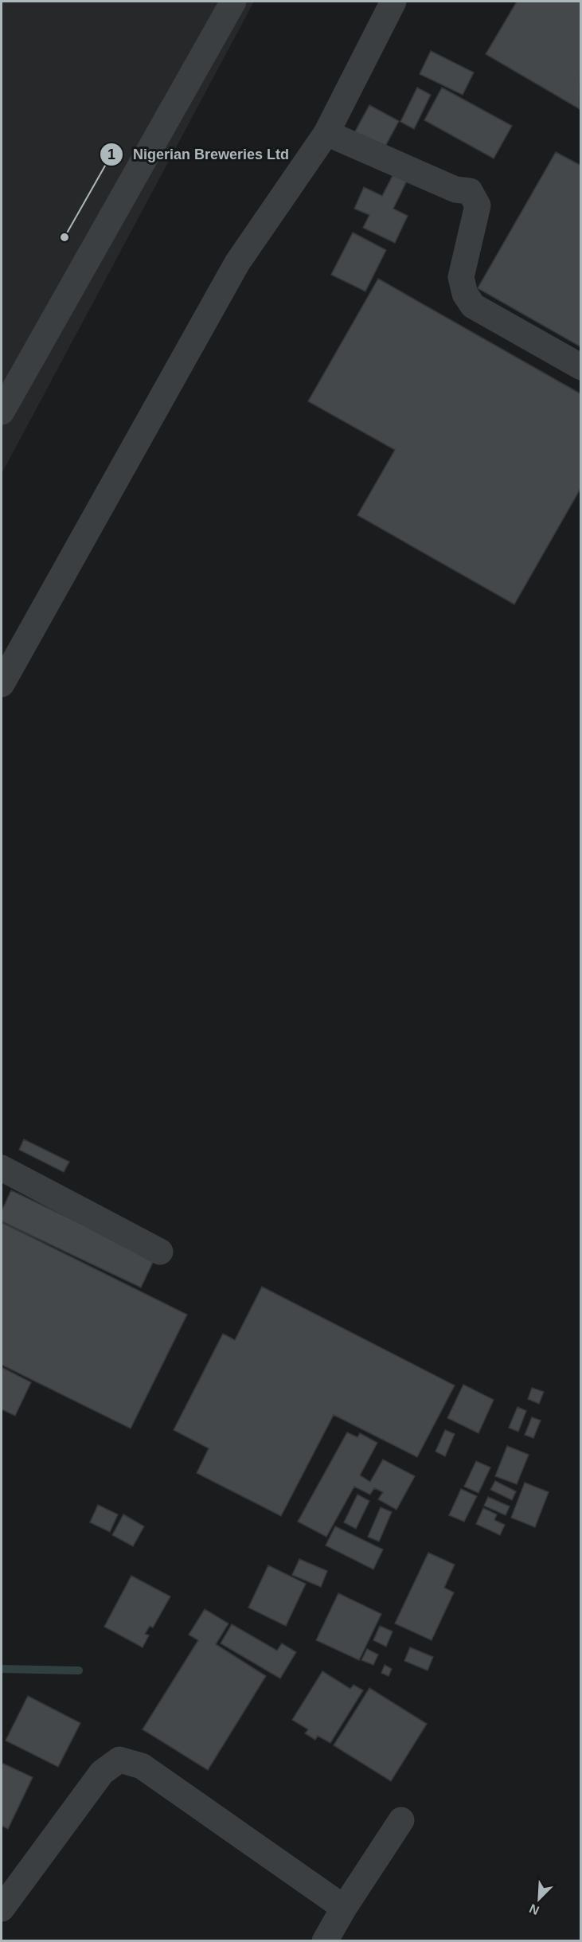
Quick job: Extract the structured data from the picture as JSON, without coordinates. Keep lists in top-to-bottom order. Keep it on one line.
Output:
{"places":["Nigerian Breweries Ltd"],"north":"bottom left"}
